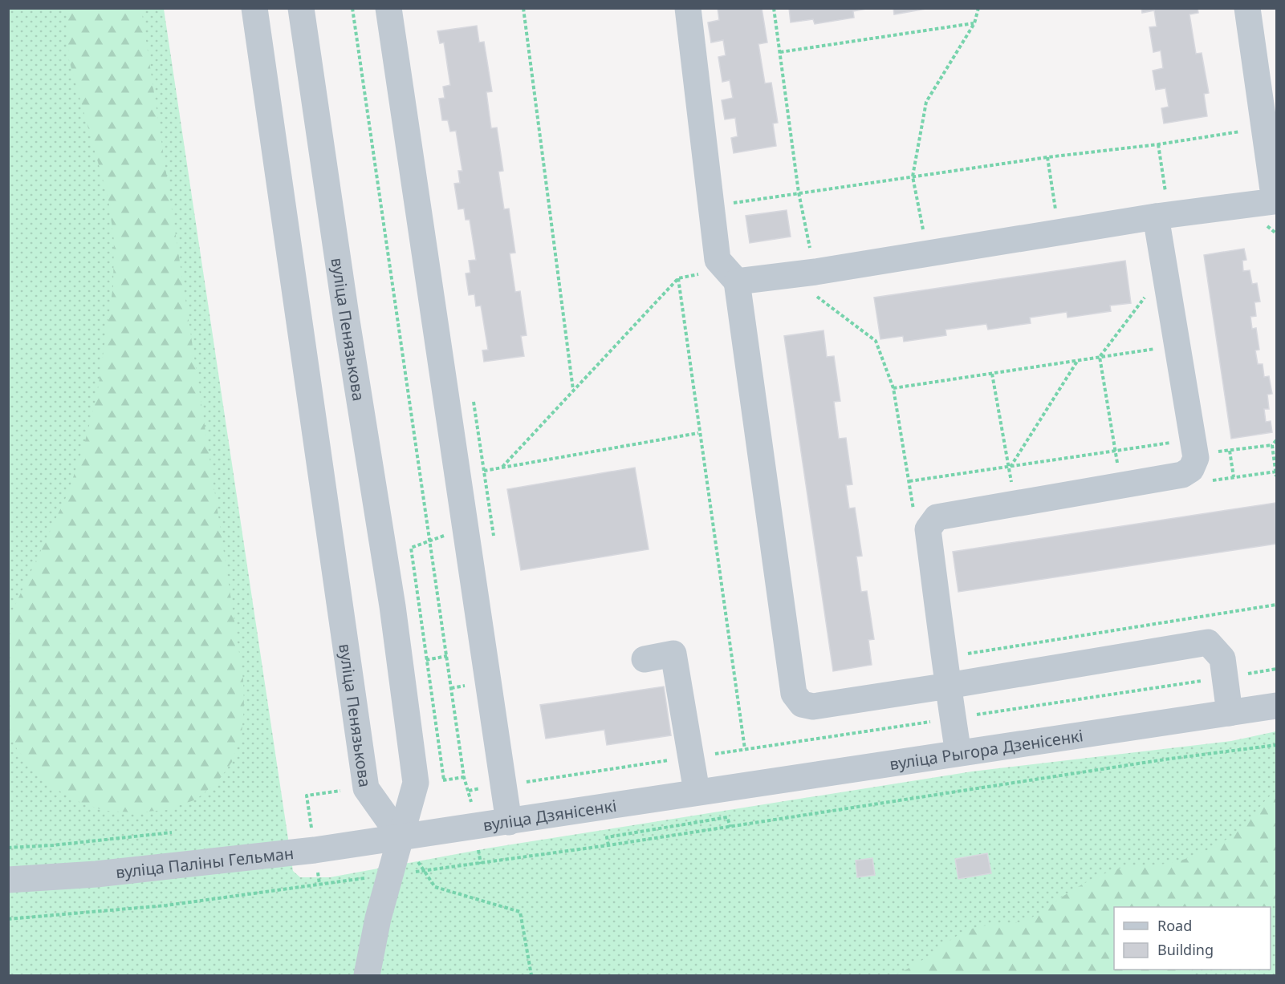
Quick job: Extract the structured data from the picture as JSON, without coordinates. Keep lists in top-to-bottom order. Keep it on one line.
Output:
{"streets":{"street":["вуліца Пенязькова","вуліца Рыгора Дзенісенкі","вуліца Дзянісенкі","вуліца Паліны Гельман"]},"crossings":[["вуліца Пенязькова","вуліца Дзянісенкі"],["вуліца Пенязькова","вуліца Паліны Гельман"],["вуліца Рыгора Дзенісенкі","вуліца Дзянісенкі"],["вуліца Дзянісенкі","вуліца Паліны Гельман"]],"legend":["Road","Building"]}
